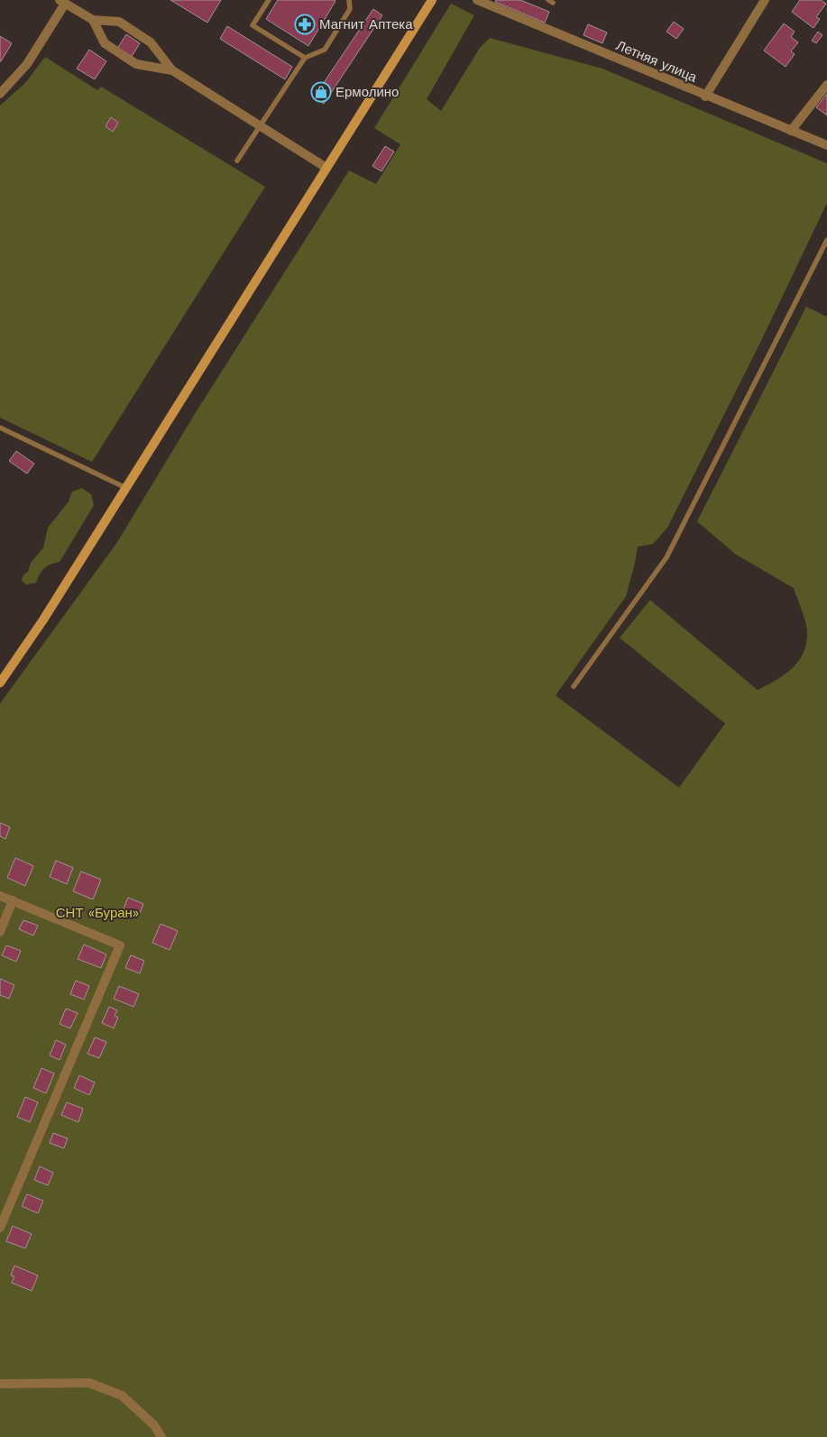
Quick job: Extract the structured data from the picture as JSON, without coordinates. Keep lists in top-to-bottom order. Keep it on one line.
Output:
{"streets":{"street":["Летняя улица"]},"parks":["СНТ «Буран»"],"places":{"pharmacy":["Магнит Аптека"],"shop":["Ермолино"]}}
